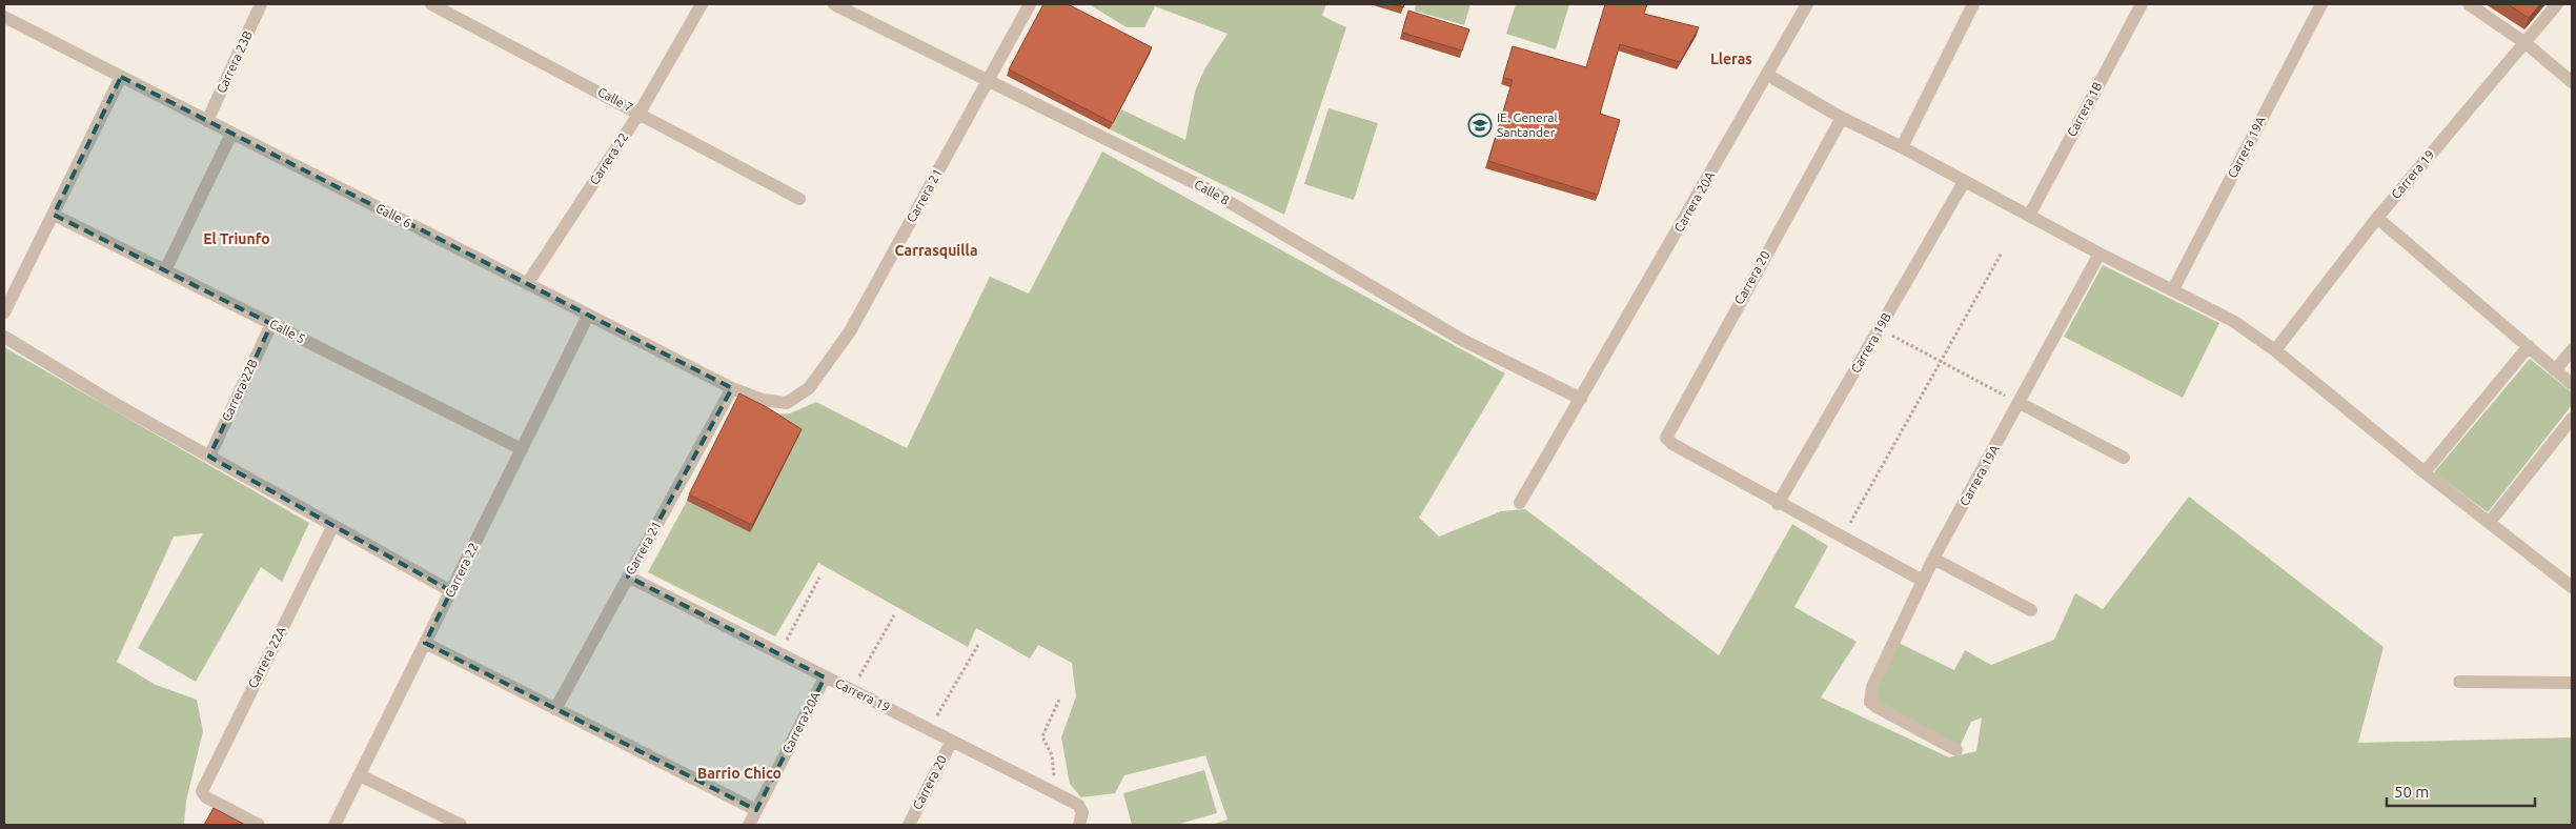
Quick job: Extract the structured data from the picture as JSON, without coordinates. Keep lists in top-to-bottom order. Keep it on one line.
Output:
{"streets":{"street":["Carrera 23B","Calle 7","Carrera 1B","Carrera 19A","Carrera 22","Carrera 19","Calle 8","Carrera 21","Carrera 20A","Calle 6","Carrera 20","Calle 5","Carrera 19B","Carrera 22B","Carrera 22A"]},"crossings":[["Carrera 23B","Calle 6"],["Calle 7","Carrera 22"],["Carrera 22","Calle 6"],["Carrera 22","Calle 5"],["Carrera 19","Carrera 21"],["Carrera 19","Carrera 20A"],["Carrera 19","Carrera 20"],["Calle 8","Carrera 21"],["Calle 8","Carrera 20A"],["Carrera 21","Calle 6"],["Carrera 20","Carrera 19B"],["Calle 5","Carrera 22B"]],"districts":["Lleras","El Triunfo","Carrasquilla","Barrio Chico"],"places":{"school or university":["IE. General Santander"]},"scale_bar":"50 m"}
